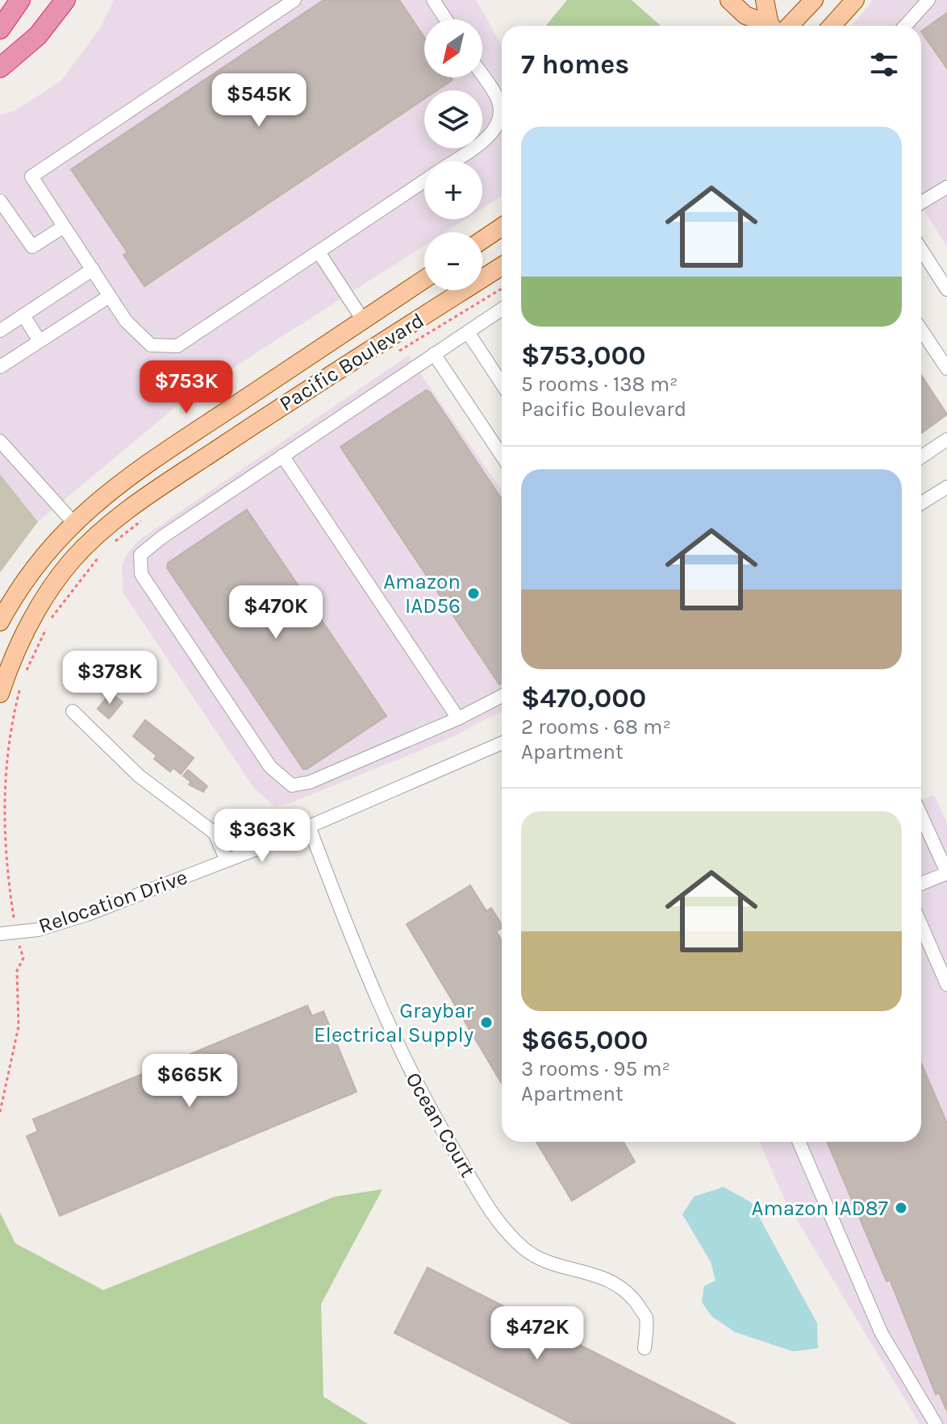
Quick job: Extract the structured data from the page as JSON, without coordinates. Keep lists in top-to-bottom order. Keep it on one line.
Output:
{"streets":{"main road":["Pacific Boulevard"],"street":["Relocation Drive","Ocean Court"]},"crossings":[["Relocation Drive","Ocean Court"]],"places":["Amazon IAD56","Graybar Electrical Supply","Amazon IAD87"],"north":"bottom left","page":{"map_buttons":["+","−"],"heading":"7 homes","price":["$545K","$753K","$470K","$378K","$363K","$665K","$472K"],"list":[{"name":"$753,000","note":"5 rooms · 138 m² · Pacific Boulevard"},{"name":"$470,000","note":"2 rooms · 68 m² · Apartment"},{"name":"$665,000","note":"3 rooms · 95 m² · Apartment"}]}}
